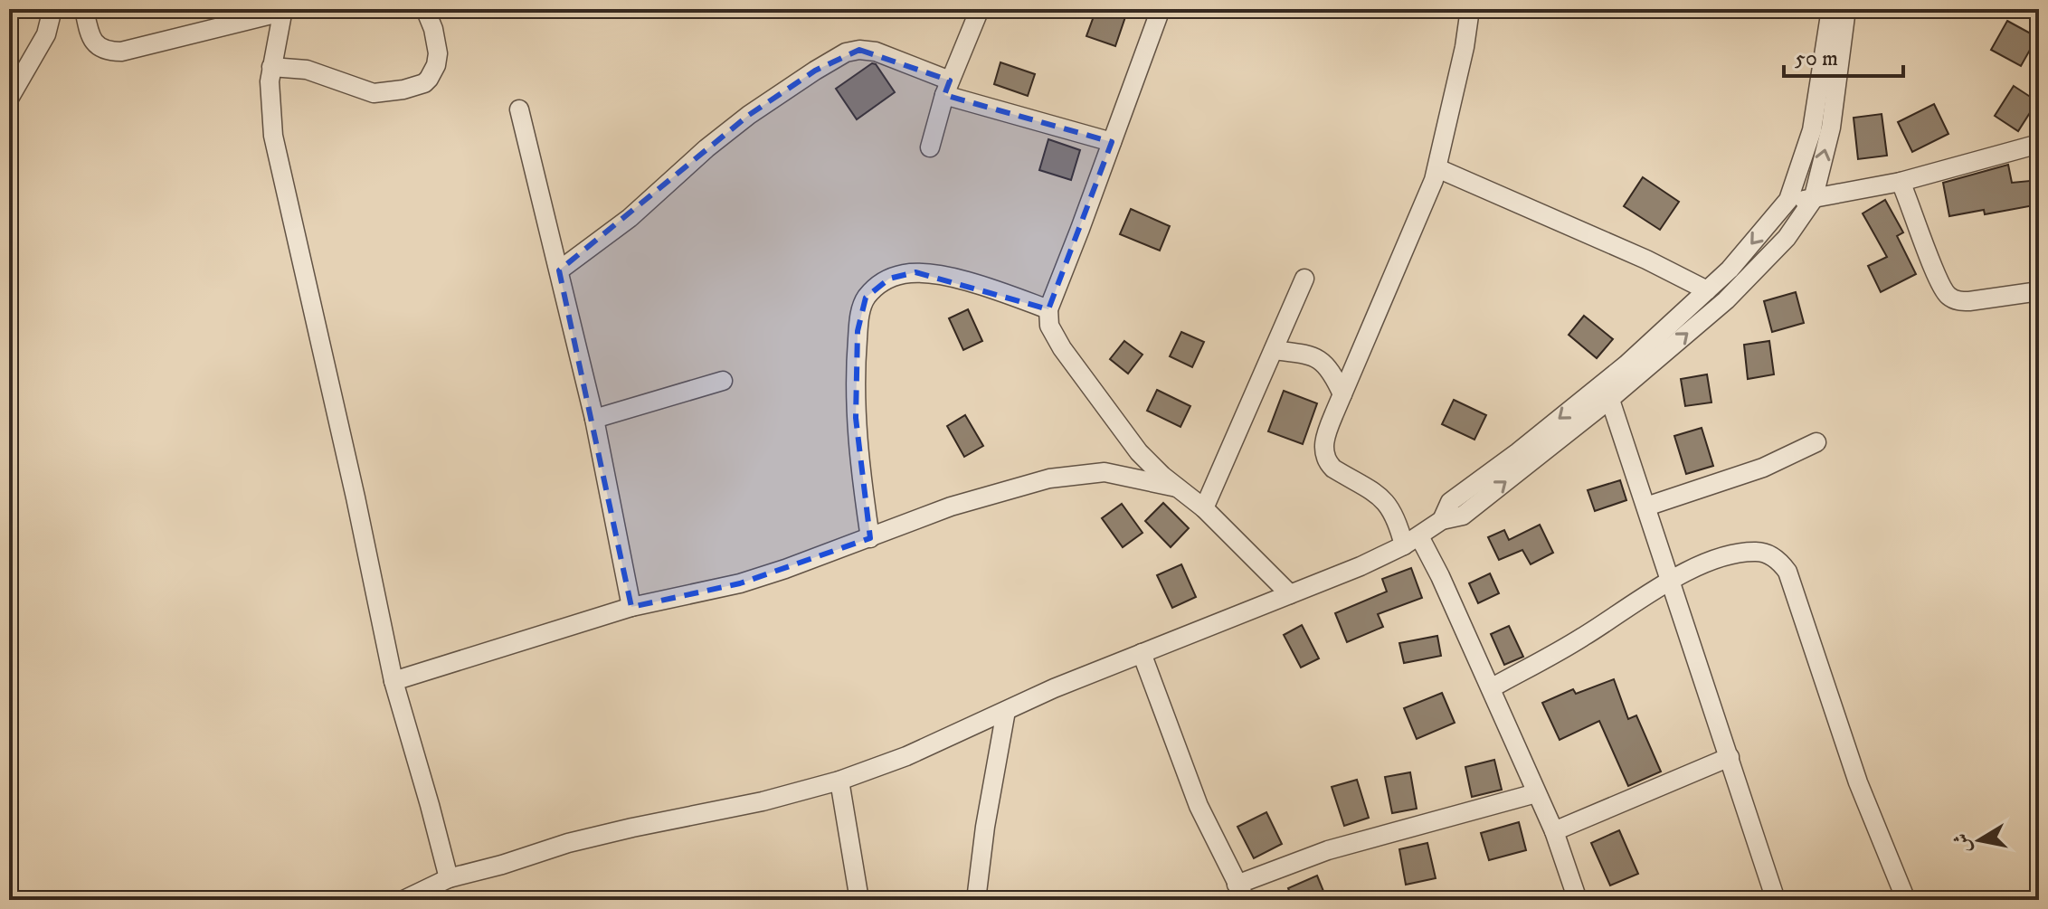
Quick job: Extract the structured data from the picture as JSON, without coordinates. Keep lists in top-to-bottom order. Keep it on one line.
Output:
{"scale_bar":"50 m","north":"left"}
